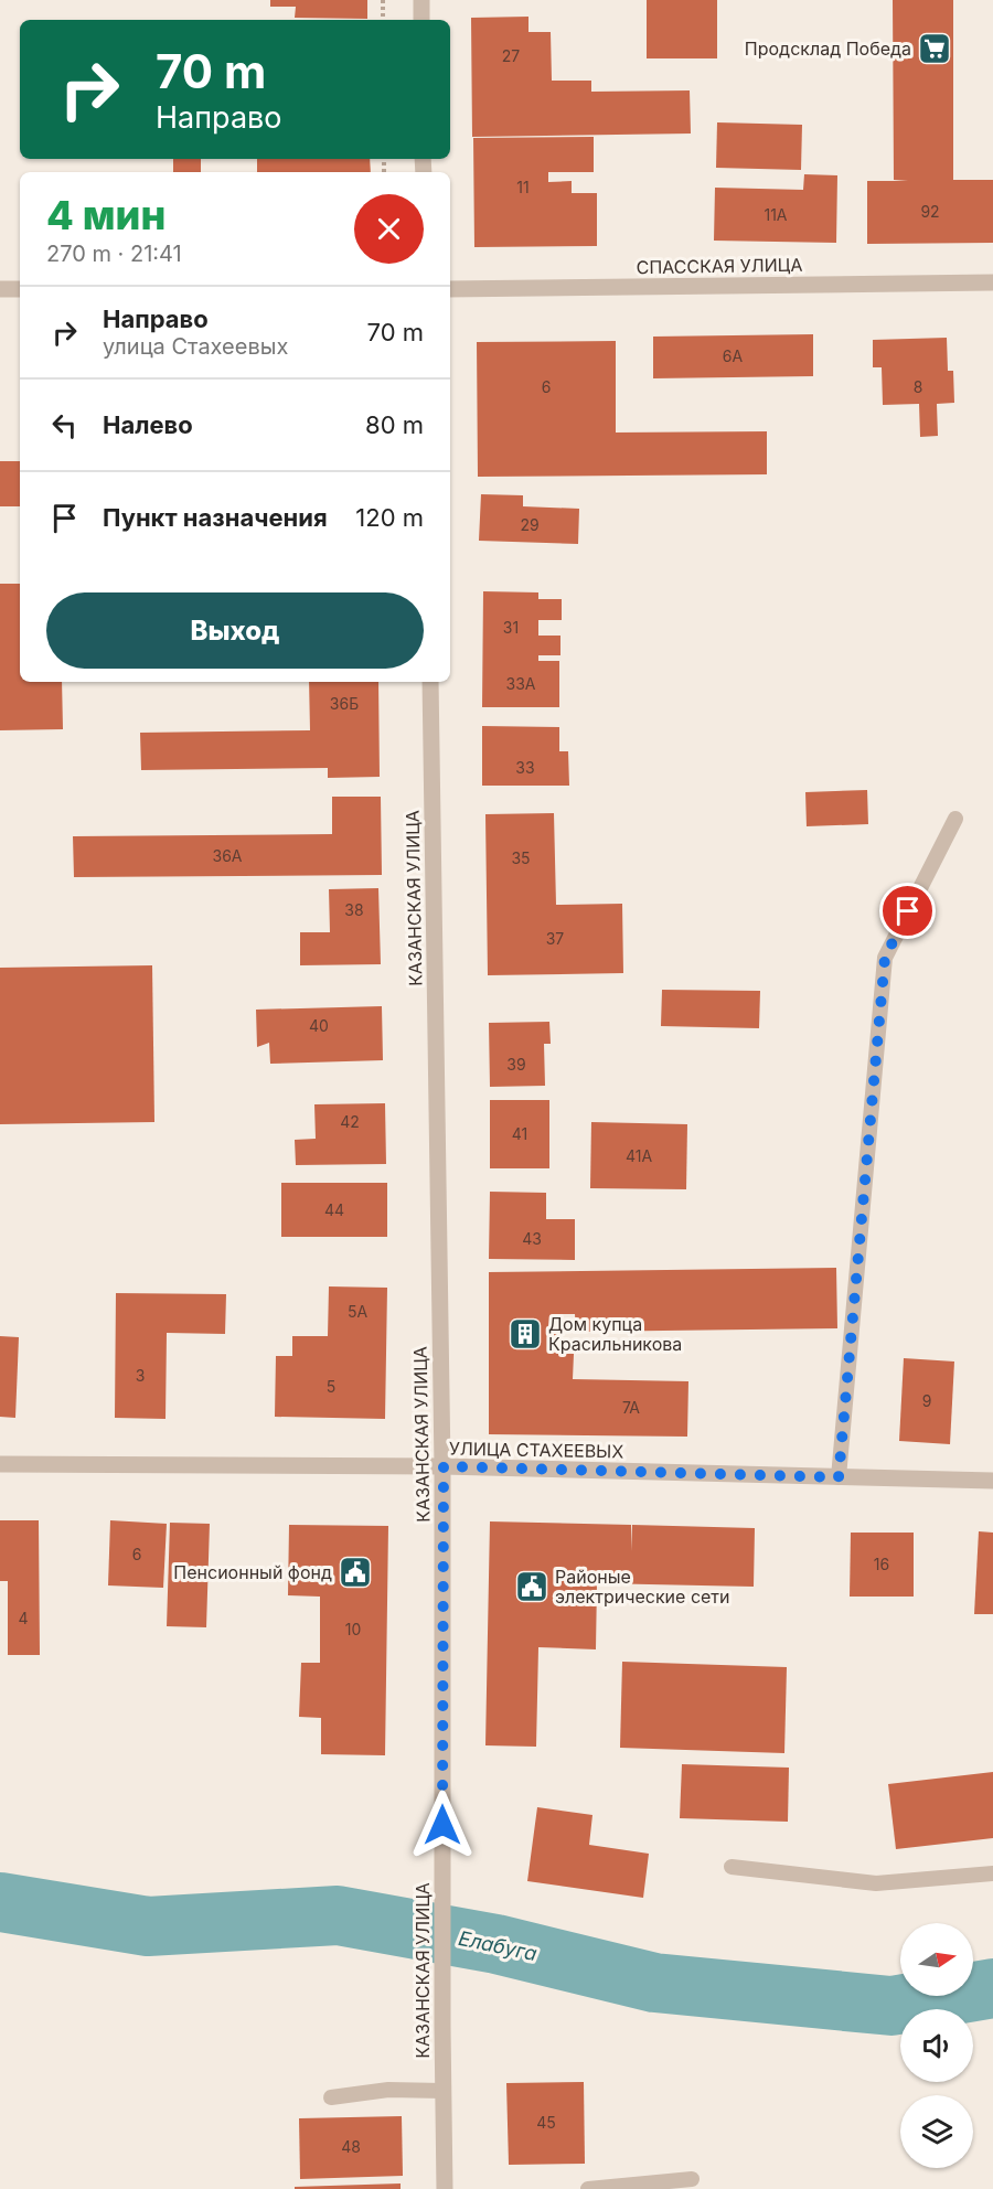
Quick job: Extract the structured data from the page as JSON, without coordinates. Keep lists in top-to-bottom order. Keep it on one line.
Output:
{"streets":{"street":["СПАССКАЯ УЛИЦА","КАЗАНСКАЯ УЛИЦА","УЛИЦА СТАХЕЕВЫХ"]},"crossings":[["КАЗАНСКАЯ УЛИЦА","УЛИЦА СТАХЕЕВЫХ"]],"water":["Елабуга"],"places":{"supermarket":["Продсклад Победа"],"building":["Дом купца Красильникова"],"public building":["Пенсионный фонд","Районые электрические сети"]},"house_numbers":["27","11","92","11А","6А","6","8","29","31","33А","36Б","33","36А","35","38","37","40","39","42","41","41А","44","43","5А","3","5","9","7А","6","16","4","10","45","48"],"north":"right","page":{"turn":["70 m","Направо"],"heading":["4 мин","270 m · 21:41"],"list":[{"name":"Направо","note":"улица Стахеевых","value":"70 m"},{"name":"Налево","value":"80 m"},{"name":"Пункт назначения","value":"120 m"}],"buttons":"Выход"}}
